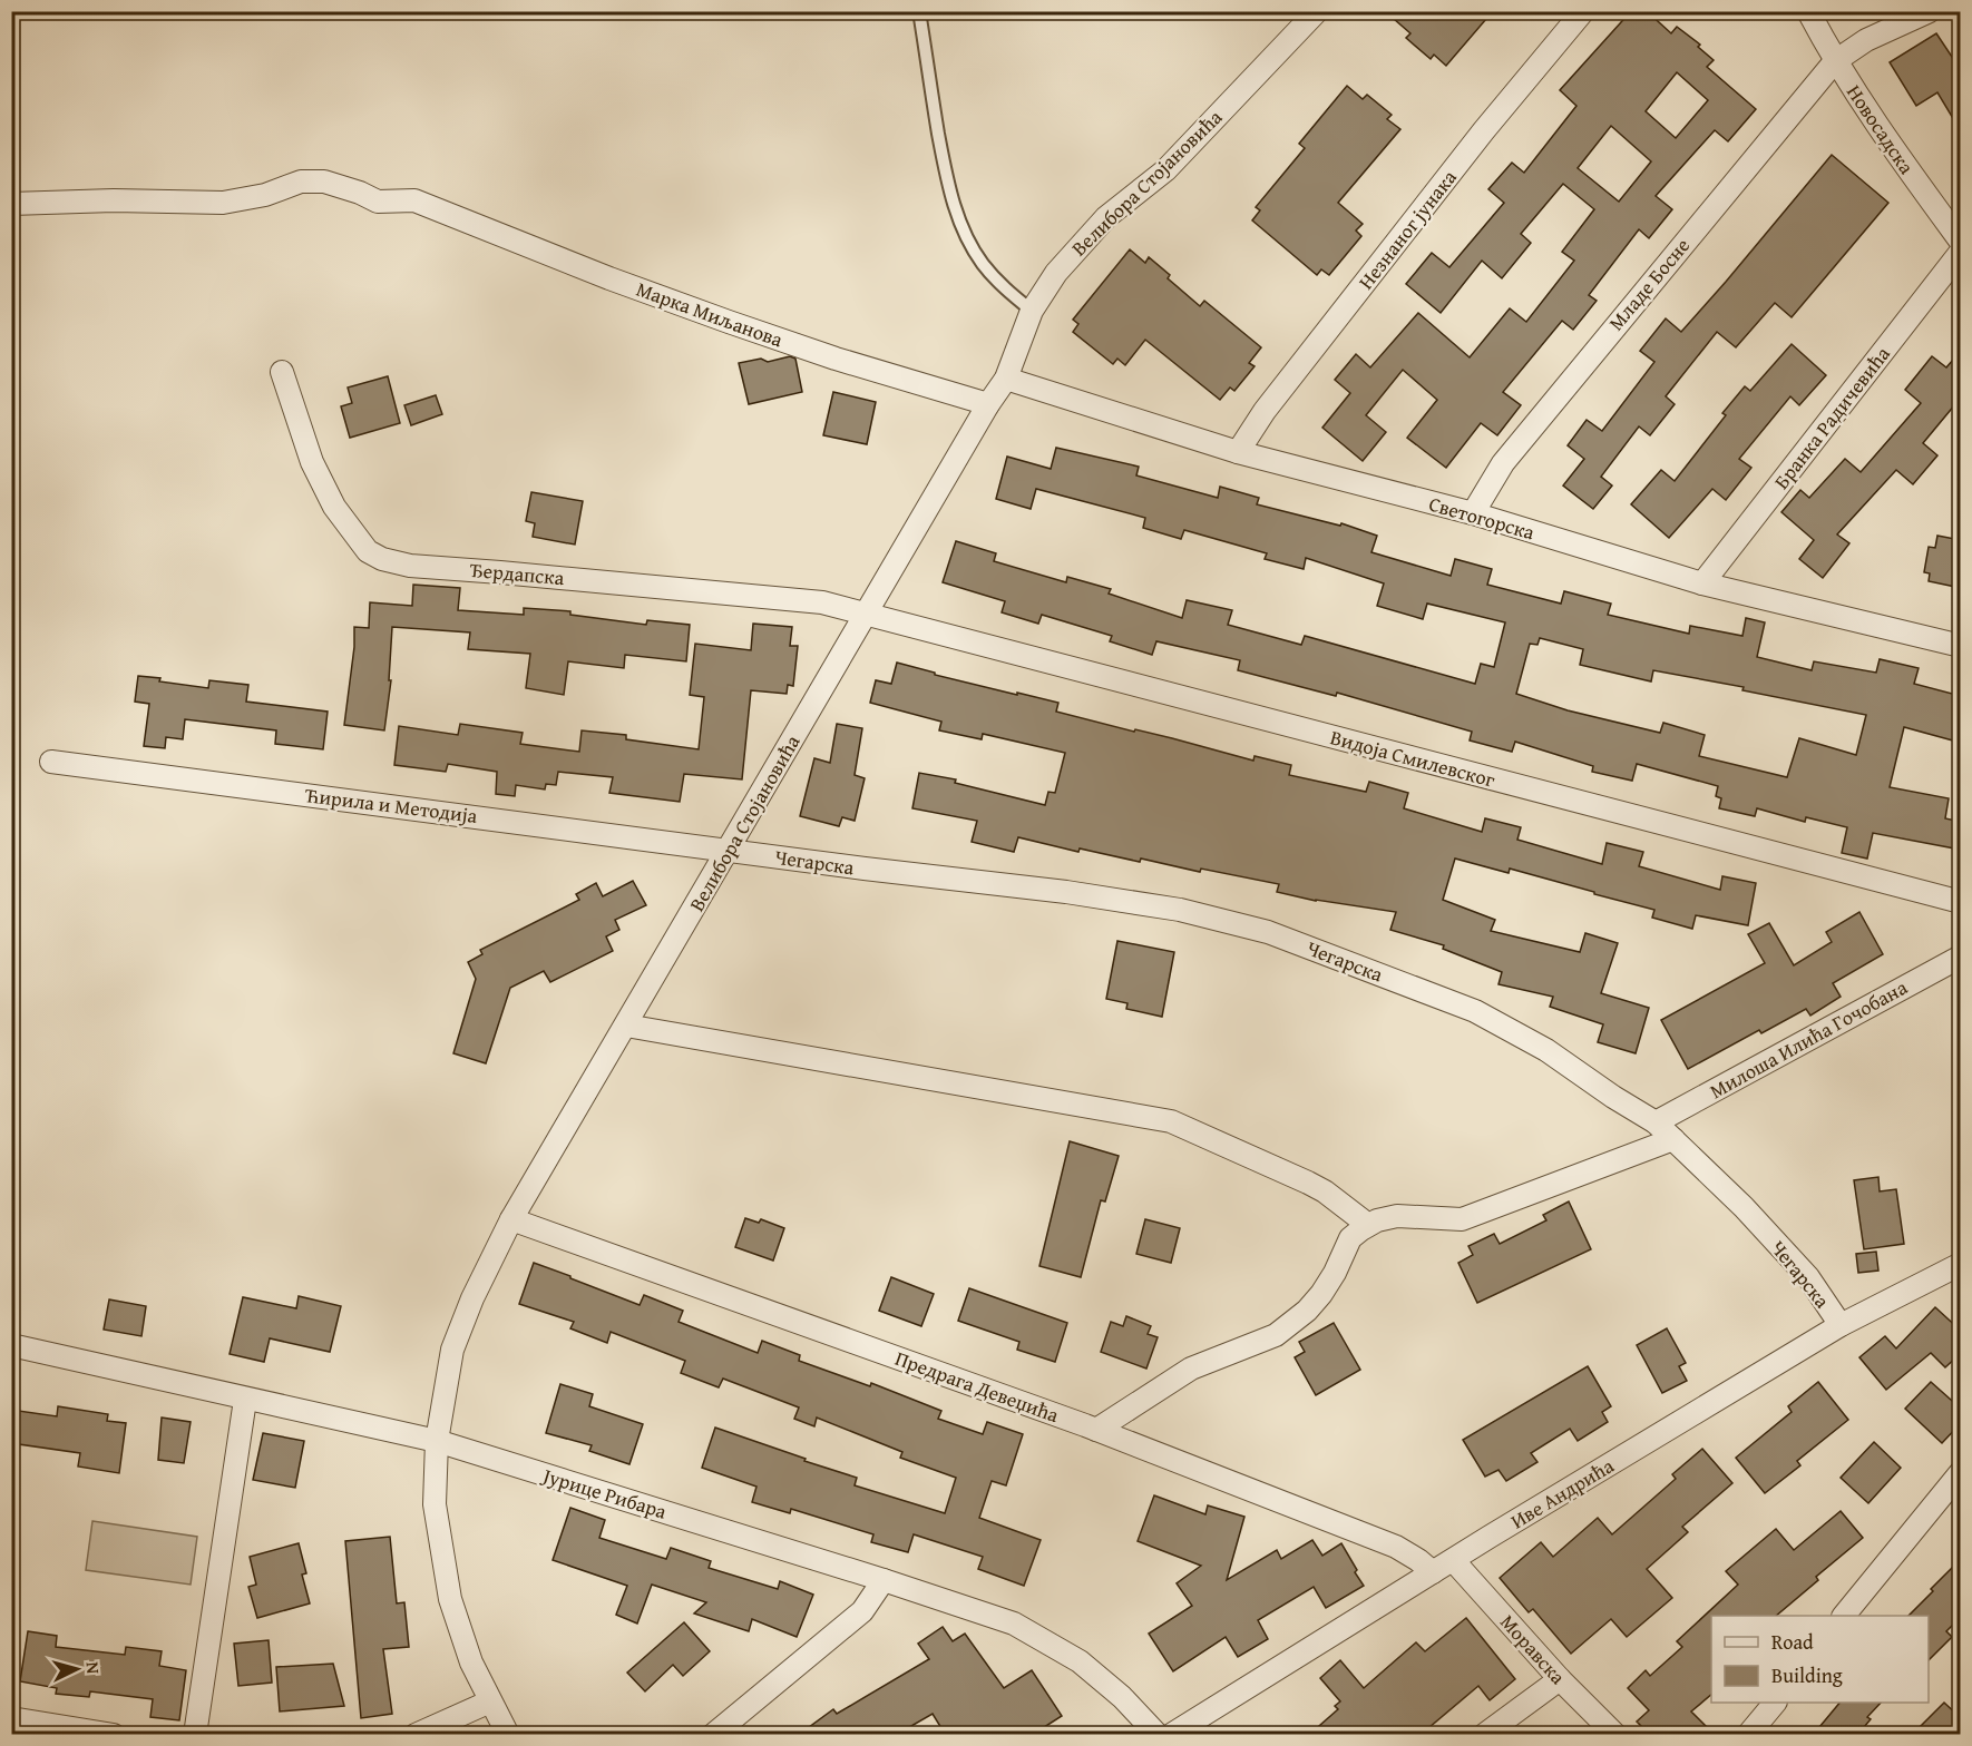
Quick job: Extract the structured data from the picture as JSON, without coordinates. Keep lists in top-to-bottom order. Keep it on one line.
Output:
{"streets":{"street":["Новосадска","Велибора Стојановића","Незнаног јунака","Младе Босне","Марка Миљанова","Бранка Радичевића","Светогорска","Ђердапска","Видоја Смилевског","Ћирила и Методија","Чегарска","Милоша Илића Гочобана","Предрага Девеџића","Јурице Рибара","Иве Андрића","Моравска"]},"crossings":[["Новосадска","Младе Босне"],["Велибора Стојановића","Марка Миљанова"],["Велибора Стојановића","Светогорска"],["Велибора Стојановића","Ђердапска"],["Велибора Стојановића","Видоја Смилевског"],["Велибора Стојановића","Ћирила и Методија"],["Велибора Стојановића","Чегарска"],["Велибора Стојановића","Предрага Девеџића"],["Велибора Стојановића","Јурице Рибара"],["Незнаног јунака","Светогорска"],["Младе Босне","Светогорска"],["Бранка Радичевића","Светогорска"],["Ђердапска","Видоја Смилевског"],["Ћирила и Методија","Чегарска"],["Чегарска","Милоша Илића Гочобана"],["Чегарска","Иве Андрића"],["Предрага Девеџића","Иве Андрића"],["Иве Андрића","Моравска"]],"legend":["Road","Building"],"north":"right"}
